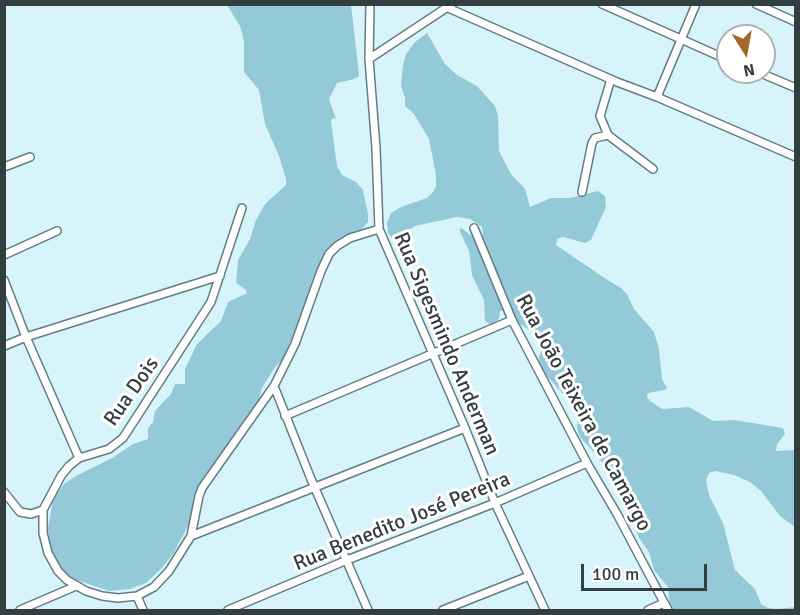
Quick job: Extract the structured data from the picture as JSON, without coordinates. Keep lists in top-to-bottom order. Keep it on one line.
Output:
{"streets":{"street":["Rua Sigesmindo Anderman","Rua Dois","Rua João Teixeira de Camargo","Rua Benedito José Pereira"]},"crossings":[["Rua Sigesmindo Anderman","Rua Benedito José Pereira"],["Rua João Teixeira de Camargo","Rua Benedito José Pereira"]],"scale_bar":"100 m","north":"bottom"}
